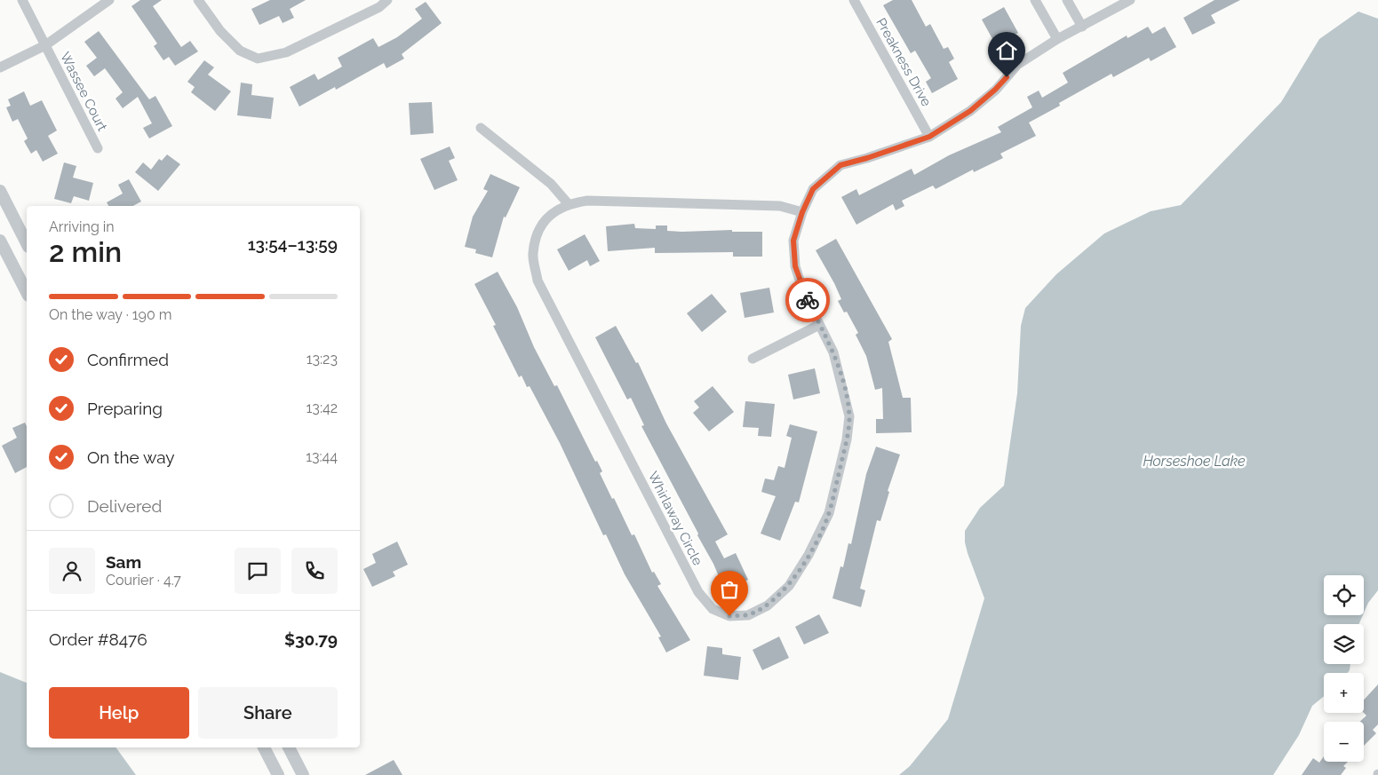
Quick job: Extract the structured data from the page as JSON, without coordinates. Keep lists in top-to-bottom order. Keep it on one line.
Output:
{"streets":{"street":["Preakness Drive","Wassee Court","Whirlaway Circle"]},"water":["Horseshoe Lake"],"page":{"heading":["2 min","Arriving in","13:54–13:59"],"panel":["Sam","Courier · 4.7","Order #8476","$30.79"],"bar":"On the way · 190 m","list":[["Confirmed","13:23"],["Preparing","13:42"],["On the way","13:44"],"Delivered"],"map_buttons":["+","−"],"buttons":["Help","Share"]}}
